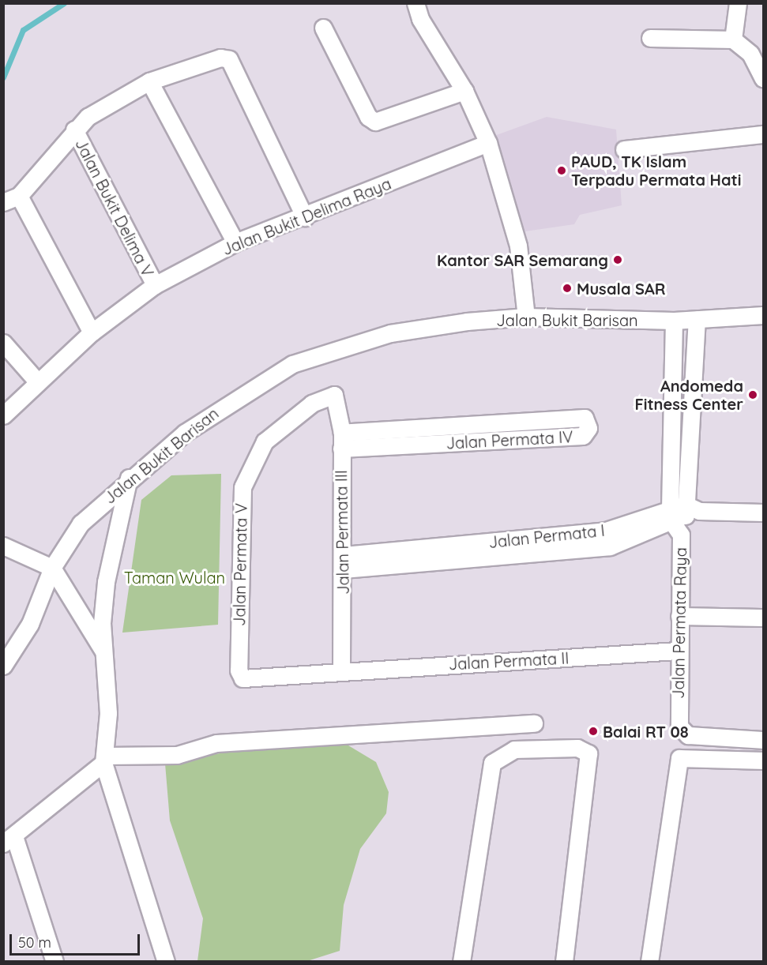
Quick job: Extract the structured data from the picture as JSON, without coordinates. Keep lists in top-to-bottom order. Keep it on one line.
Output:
{"streets":{"street":["Jalan Bukit Delima V","Jalan Bukit Delima Raya","Jalan Bukit Barisan","Jalan Permata IV","Jalan Permata III","Jalan Permata I","Jalan Permata V","Jalan Permata Raya","Jalan Permata II"]},"crossings":[["Jalan Bukit Delima V","Jalan Bukit Delima Raya"],["Jalan Bukit Barisan","Jalan Permata Raya"],["Jalan Permata IV","Jalan Permata III"],["Jalan Permata III","Jalan Permata I"],["Jalan Permata III","Jalan Permata V"],["Jalan Permata III","Jalan Permata II"],["Jalan Permata I","Jalan Permata Raya"],["Jalan Permata V","Jalan Permata II"],["Jalan Permata Raya","Jalan Permata II"]],"parks":["Taman Wulan"],"places":["PAUD, TK Islam Terpadu Permata Hati","Kantor SAR Semarang","Musala SAR","Andomeda Fitness Center","Balai RT 08"],"scale_bar":"50 m"}
